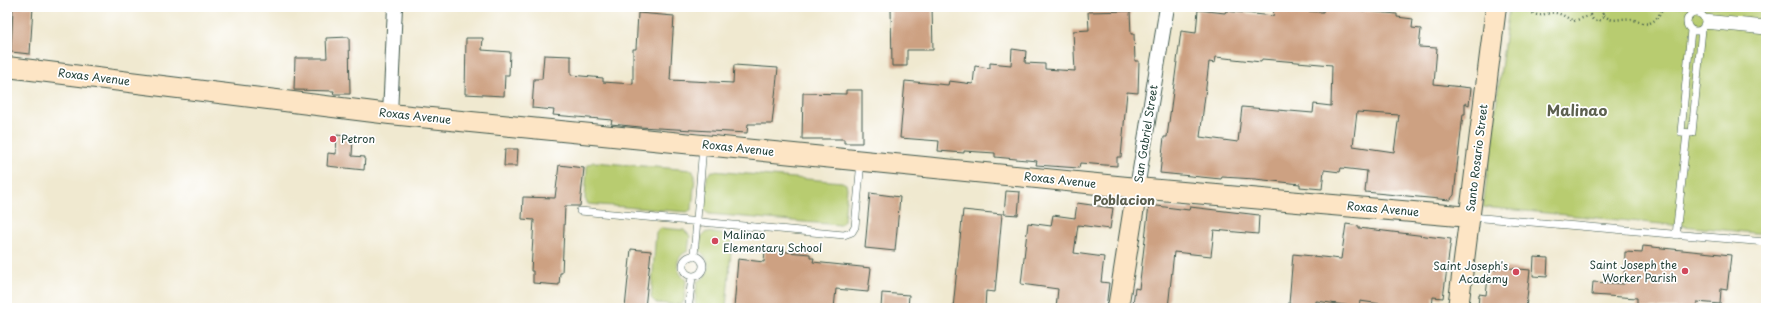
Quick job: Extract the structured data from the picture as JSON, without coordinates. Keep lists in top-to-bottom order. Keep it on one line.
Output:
{"streets":{"main road":["Roxas Avenue","San Gabriel Street","Santo Rosario Street"]},"crossings":[["Roxas Avenue","San Gabriel Street"],["Roxas Avenue","Santo Rosario Street"]],"districts":["Malinao","Poblacion"],"places":["Petron","Malinao Elementary School","Saint Joseph the Worker Parish","Saint Joseph's Academy"]}
